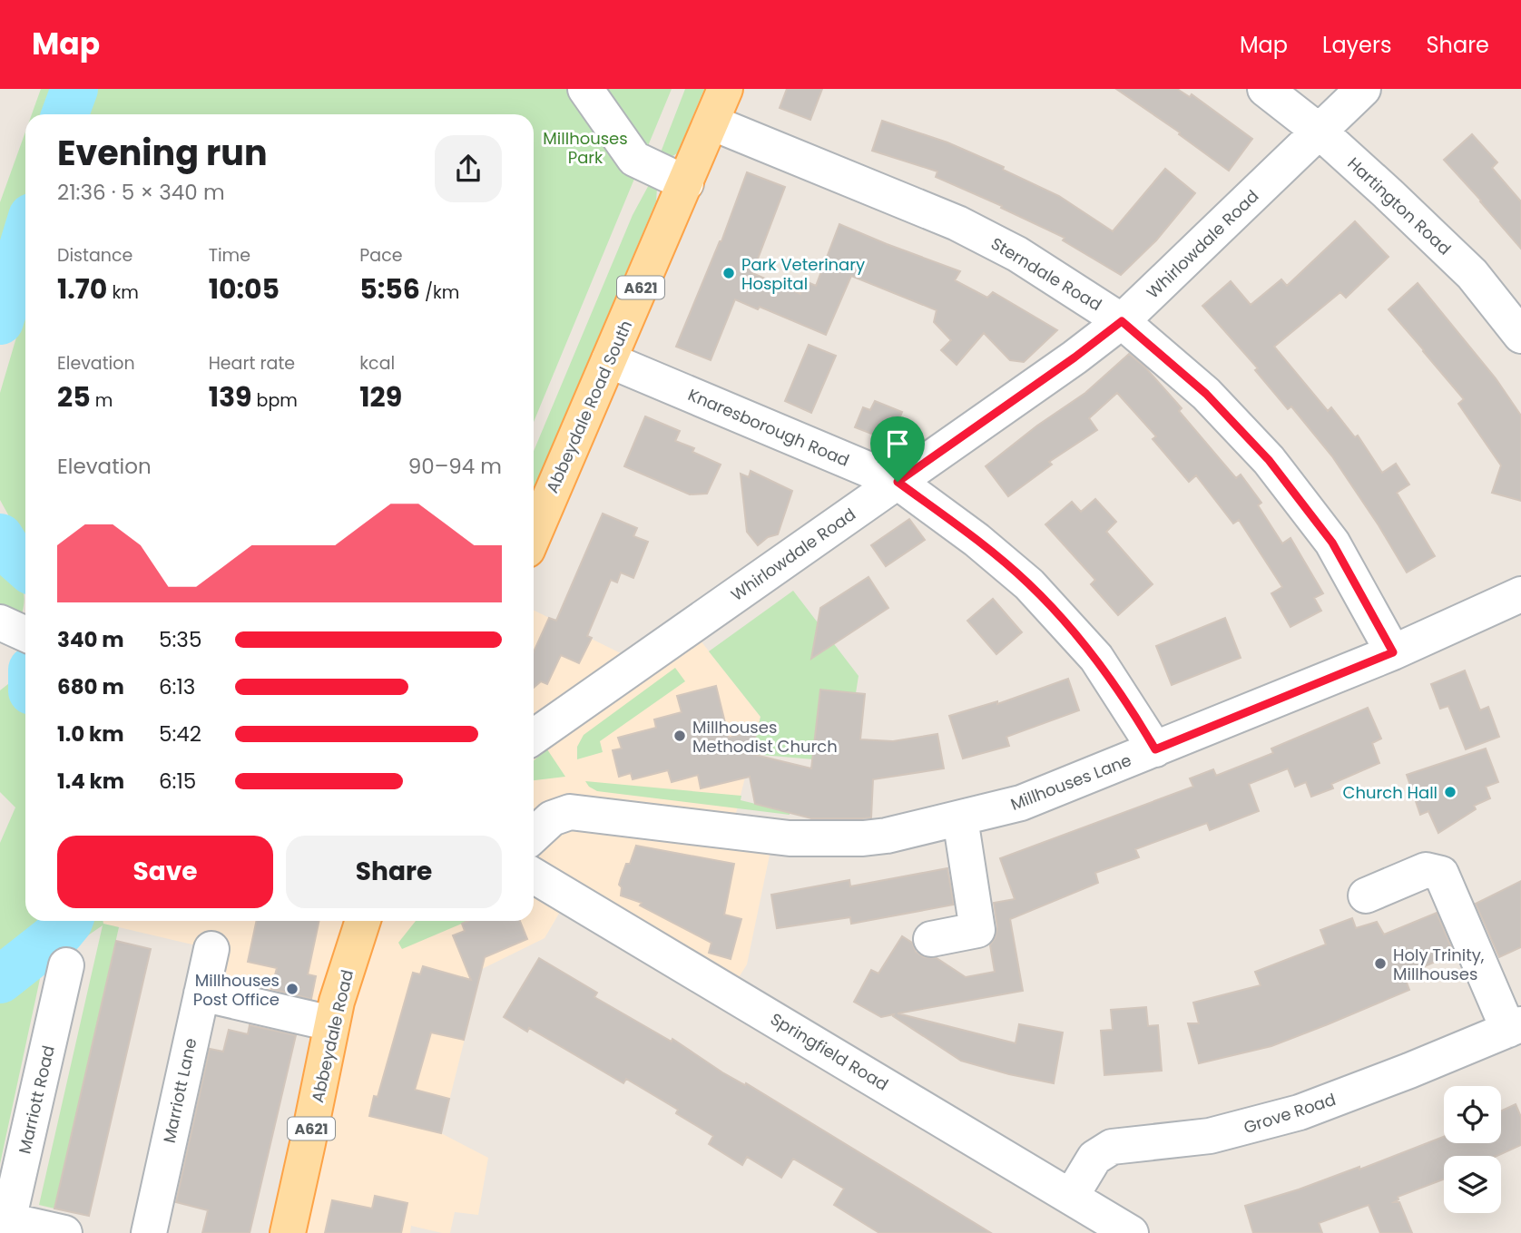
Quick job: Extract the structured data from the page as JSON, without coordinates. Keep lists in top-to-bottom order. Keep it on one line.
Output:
{"streets":{"main road":["A621","Abbeydale Road South","Abbeydale Road"],"street":["Hartington Road","Whirlowdale Road","Sterndale Road","Knaresborough Road","Millhouses Lane","Springfield Road","Marriott Lane","Marriott Road","Grove Road"]},"crossings":[["Hartington Road","Whirlowdale Road"],["Whirlowdale Road","Sterndale Road"],["Whirlowdale Road","Knaresborough Road"],["Sterndale Road","Abbeydale Road South"],["Sterndale Road","Millhouses Lane"],["Abbeydale Road South","Knaresborough Road"],["Knaresborough Road","Millhouses Lane"],["Springfield Road","Grove Road"]],"parks":["Millhouses Park"],"places":["Park Veterinary Hospital","Millhouses Methodist Church","Church Hall","Holy Trinity, Millhouses","Millhouses Post Office"],"page":{"header":"Map","nav":["Map","Layers","Share"],"heading":["Evening run","21:36 · 5 × 340 m"],"stats":[["Distance","1.70 km"],["Time","10:05"],["Pace","5:56 /km"],["Elevation","25 m"],["Heart rate","139 bpm"],["kcal","129"]],"chart":["Elevation","90–94 m"],"list":[{"name":"340 m","note":"5:35"},{"name":"680 m","note":"6:13"},{"name":"1.0 km","note":"5:42"},{"name":"1.4 km","note":"6:15"}],"buttons":["Save","Share"]}}
